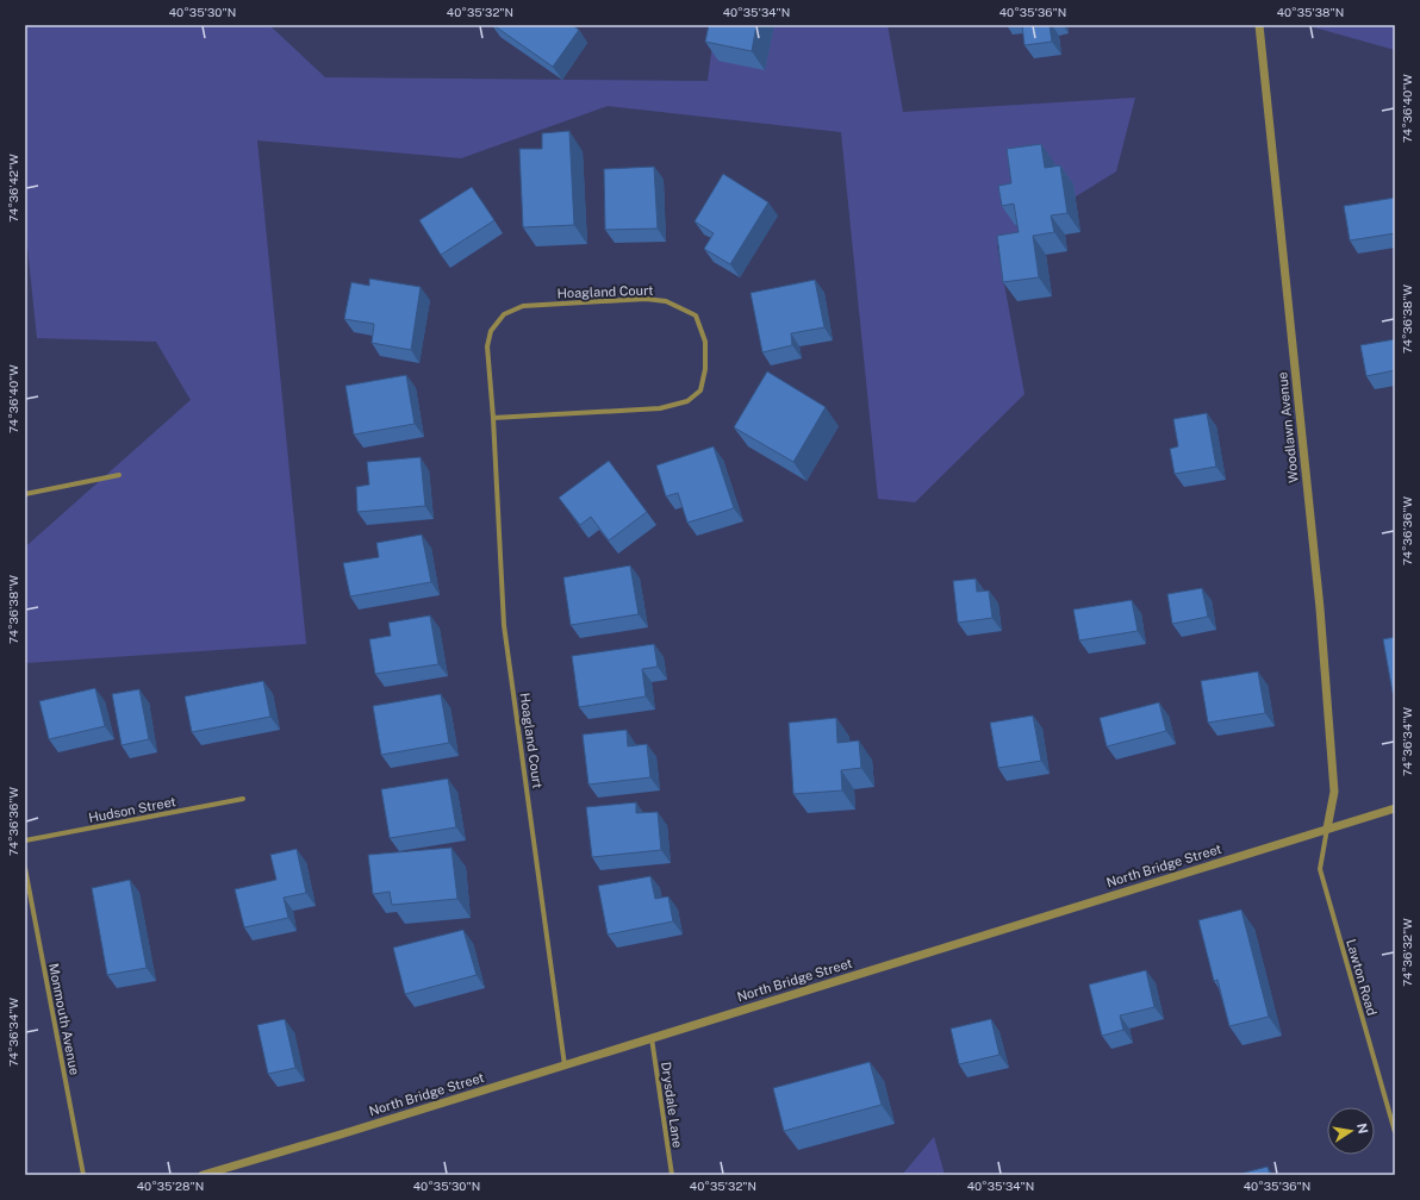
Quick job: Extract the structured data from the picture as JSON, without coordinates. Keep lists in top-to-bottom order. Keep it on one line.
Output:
{"streets":{"street":["Hoagland Court","Woodlawn Avenue","Hudson Street","North Bridge Street","Lawton Road","Monmouth Avenue","Drysdale Lane"]},"crossings":[["Hoagland Court","North Bridge Street"],["Woodlawn Avenue","North Bridge Street"],["Woodlawn Avenue","Lawton Road"],["North Bridge Street","Lawton Road"],["North Bridge Street","Drysdale Lane"]],"north":"right","coordinates":["40°35'30\"N","40°35'32\"N","40°35'34\"N","40°35'36\"N","40°35'38\"N","74°36'40\"W","74°36'42\"W","74°36'38\"W","74°36'36\"W","74°36'34\"W","74°36'32\"W","40°35'28\"N"]}
